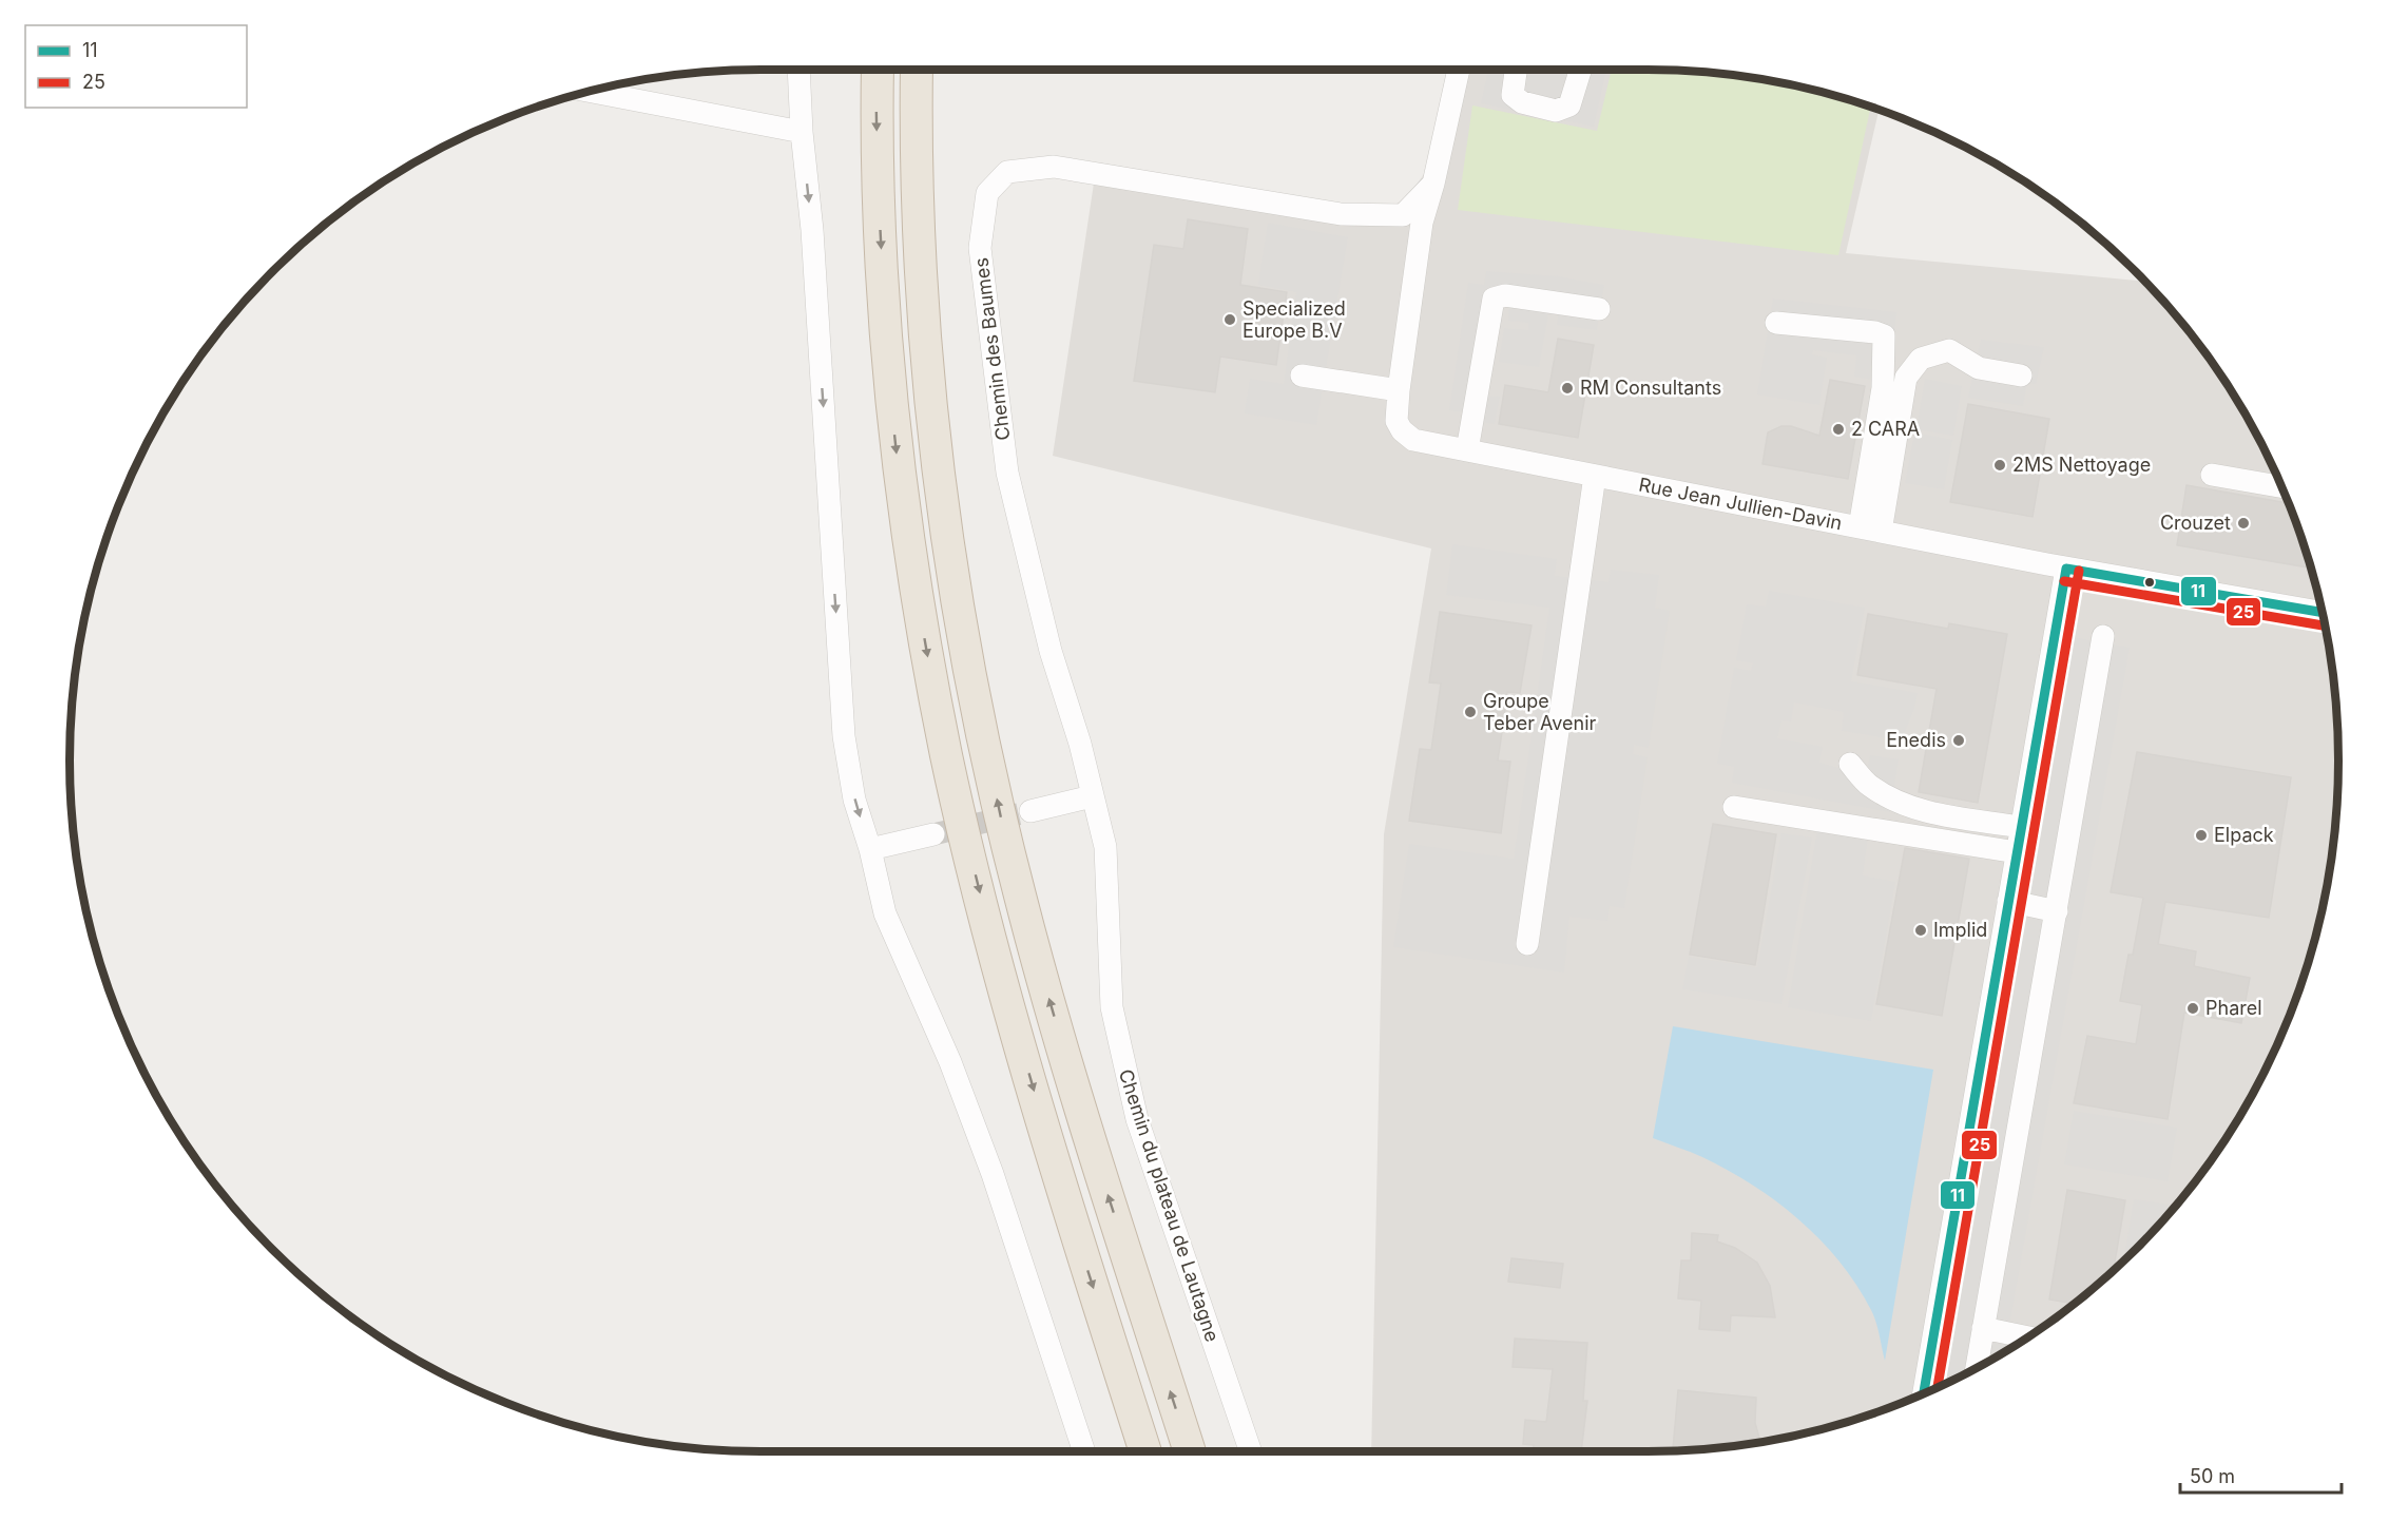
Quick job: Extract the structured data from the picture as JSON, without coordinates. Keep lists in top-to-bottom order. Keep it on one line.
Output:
{"streets":{"street":["Chemin des Baumes","Rue Jean Jullien-Davin","Chemin du plateau de Lautagne"]},"crossings":[["Chemin des Baumes","Rue Jean Jullien-Davin"],["Chemin des Baumes","Chemin du plateau de Lautagne"]],"places":["Specialized Europe B.V","RM Consultants","2 CARA","2MS Nettoyage","Crouzet","Groupe Teber Avenir","Enedis","Elpack","Implid","Pharel"],"lines":["transit line 11","transit line 25"],"legend":["11","25"],"scale_bar":"50 m"}
